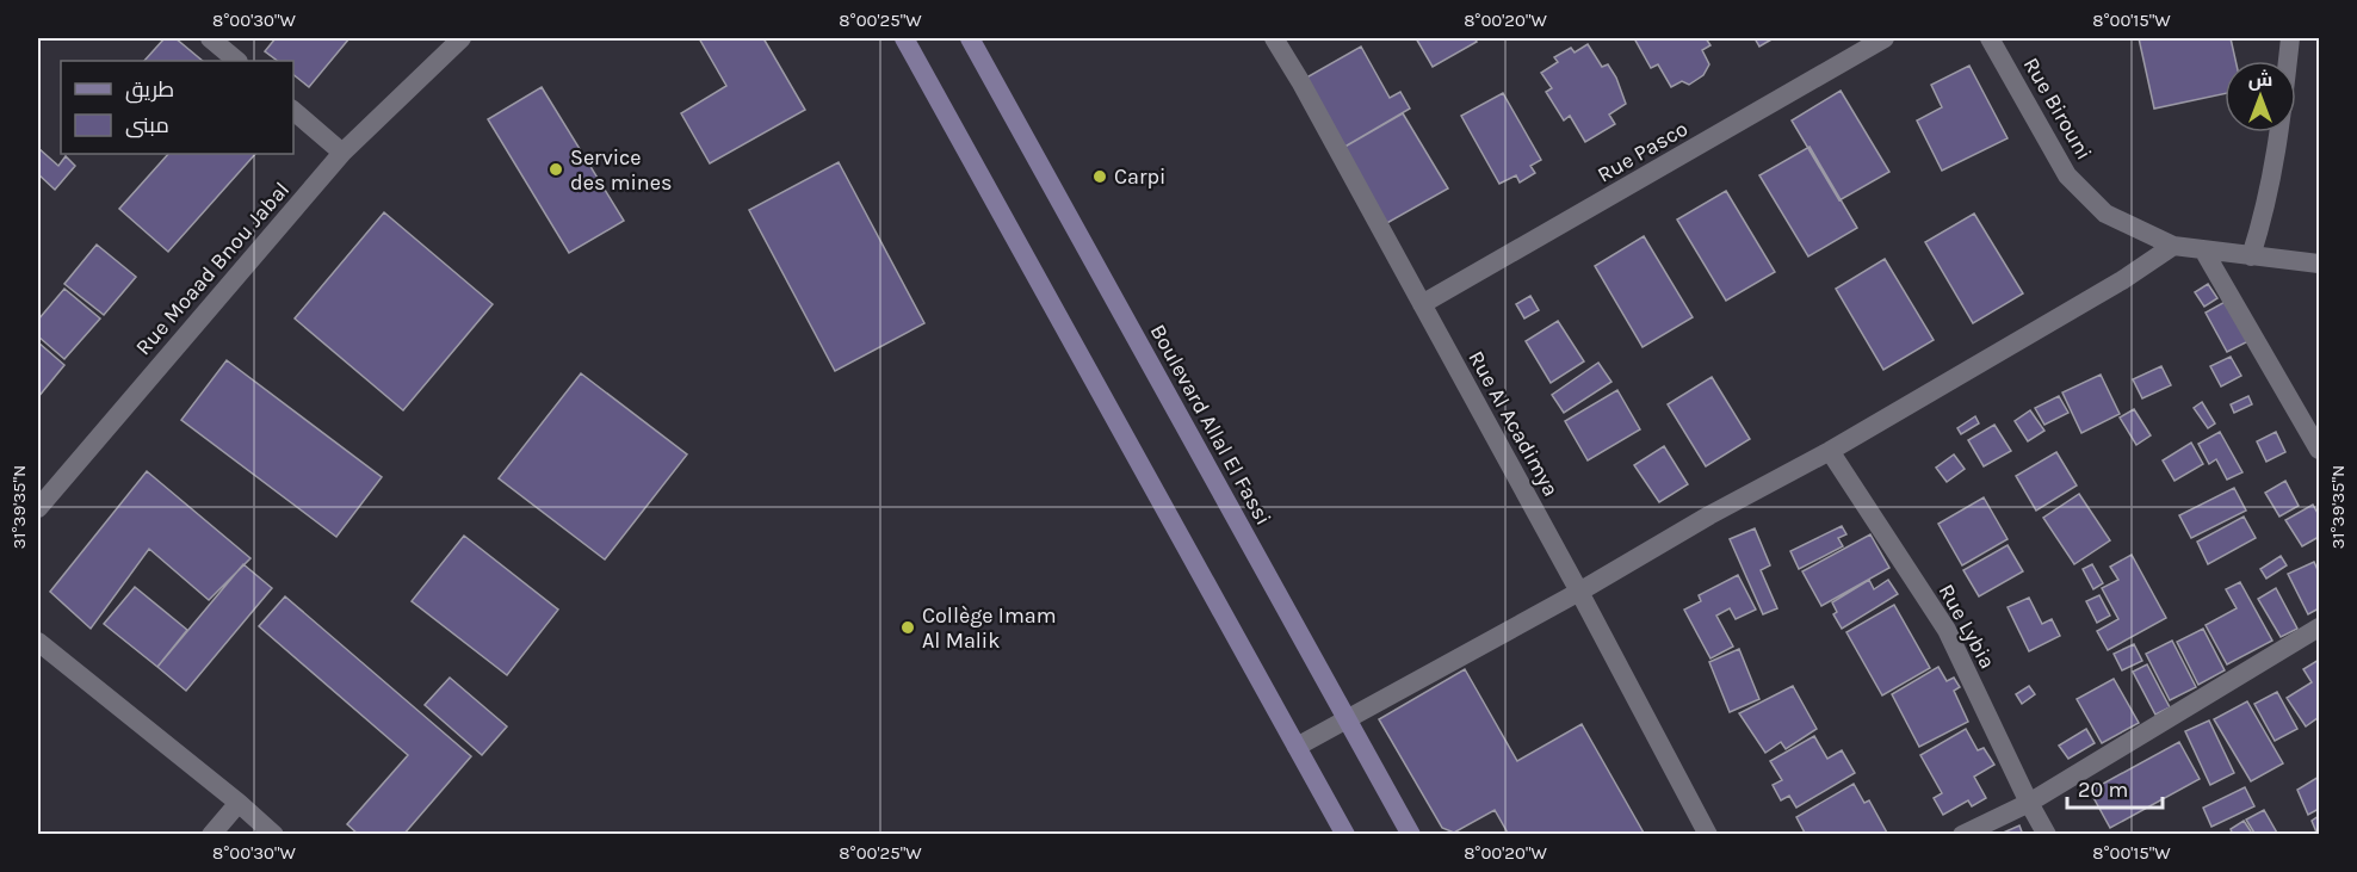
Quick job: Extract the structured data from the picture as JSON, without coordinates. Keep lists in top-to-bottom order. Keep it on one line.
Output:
{"streets":{"main road":["Boulevard Allal El Fassi"],"street":["Rue Birouni","Rue Pasco","Rue Moaad Bnou Jabal","Rue Al Acadimya","Rue Lybia"]},"crossings":[["Rue Pasco","Rue Al Acadimya"]],"places":["Service des mines","Carpi","Collège Imam Al Malik"],"legend":["طريق","مبنى"],"scale_bar":"20 m","north":"top","coordinates":["8°00'30\"W","8°00'25\"W","8°00'20\"W","8°00'15\"W","31°39'35\"N"]}
